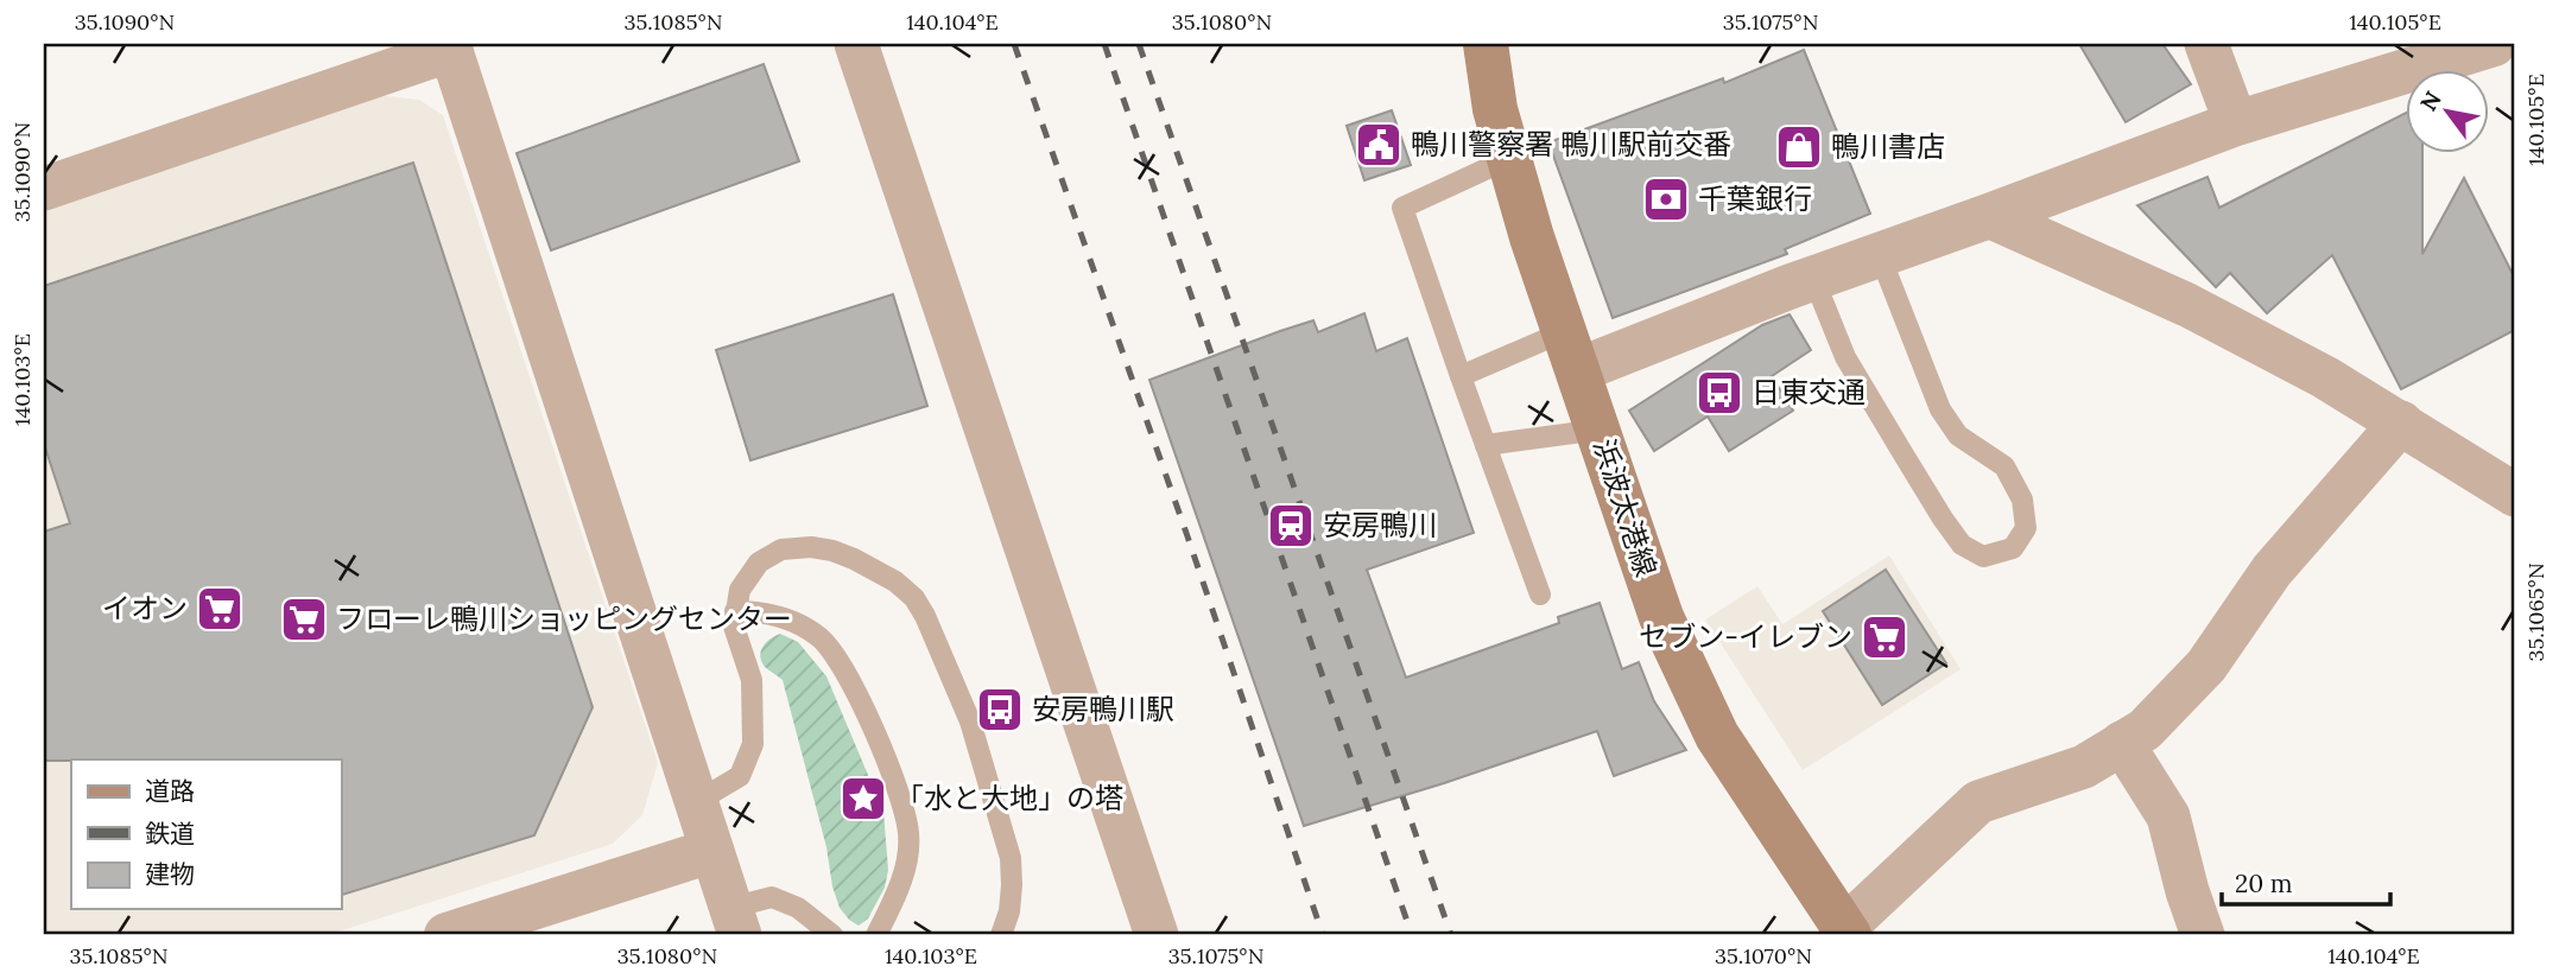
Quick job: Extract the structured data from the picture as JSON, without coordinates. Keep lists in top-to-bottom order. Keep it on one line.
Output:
{"streets":{"main road":["浜波太港線"]},"places":{"public building":["鴨川警察署 鴨川駅前交番"],"shop":["鴨川書店"],"bank":["千葉銀行"],"bus stop":["日東交通","安房鴨川駅"],"station":["安房鴨川"],"supermarket":["イオン","フローレ鴨川ショッピングセンター","セブン-イレブン"],"place":["「水と大地」の塔"]},"legend":["道路","鉄道","建物"],"scale_bar":"20 m","north":"top left","coordinates":["35.1090°N","35.1085°N","140.104°E","35.1080°N","35.1075°N","140.105°E","140.103°E","35.1065°N","35.1070°N"]}
